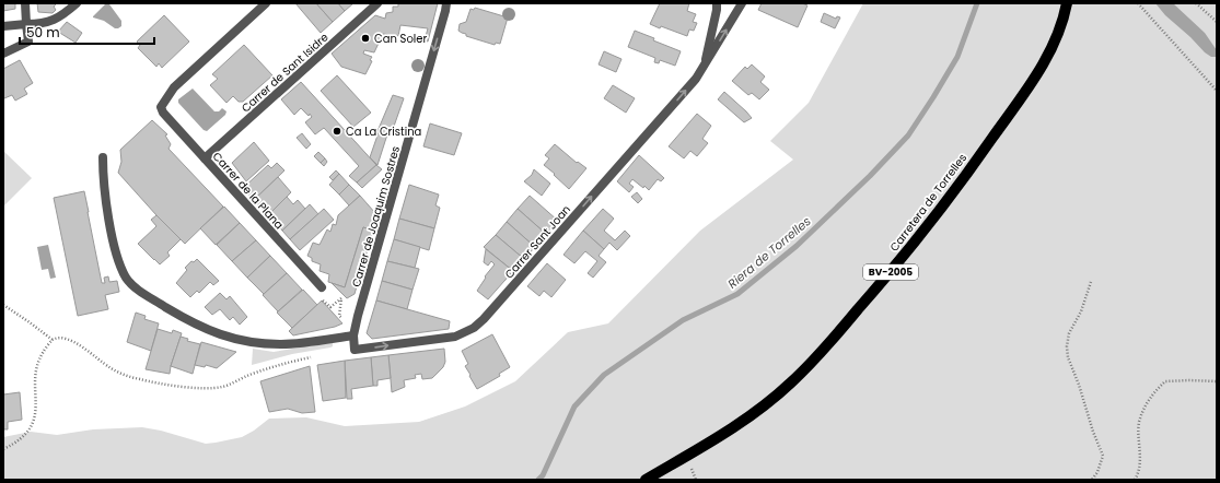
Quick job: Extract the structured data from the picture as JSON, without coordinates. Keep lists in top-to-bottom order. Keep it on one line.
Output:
{"streets":{"main road":["Carretera de Torrelles","BV-2005"],"street":["Carrer de Sant Isidre","Carrer de la Plana","Carrer de Joaquim Sostres","Carrer Sant Joan"]},"crossings":[["Carrer de Sant Isidre","Carrer de la Plana"],["Carrer de Joaquim Sostres","Carrer Sant Joan"]],"one_way":["Carrer de Joaquim Sostres","Carrer Sant Joan"],"water":["Riera de Torrelles"],"places":["Can Soler","Ca La Cristina"],"scale_bar":"50 m"}
